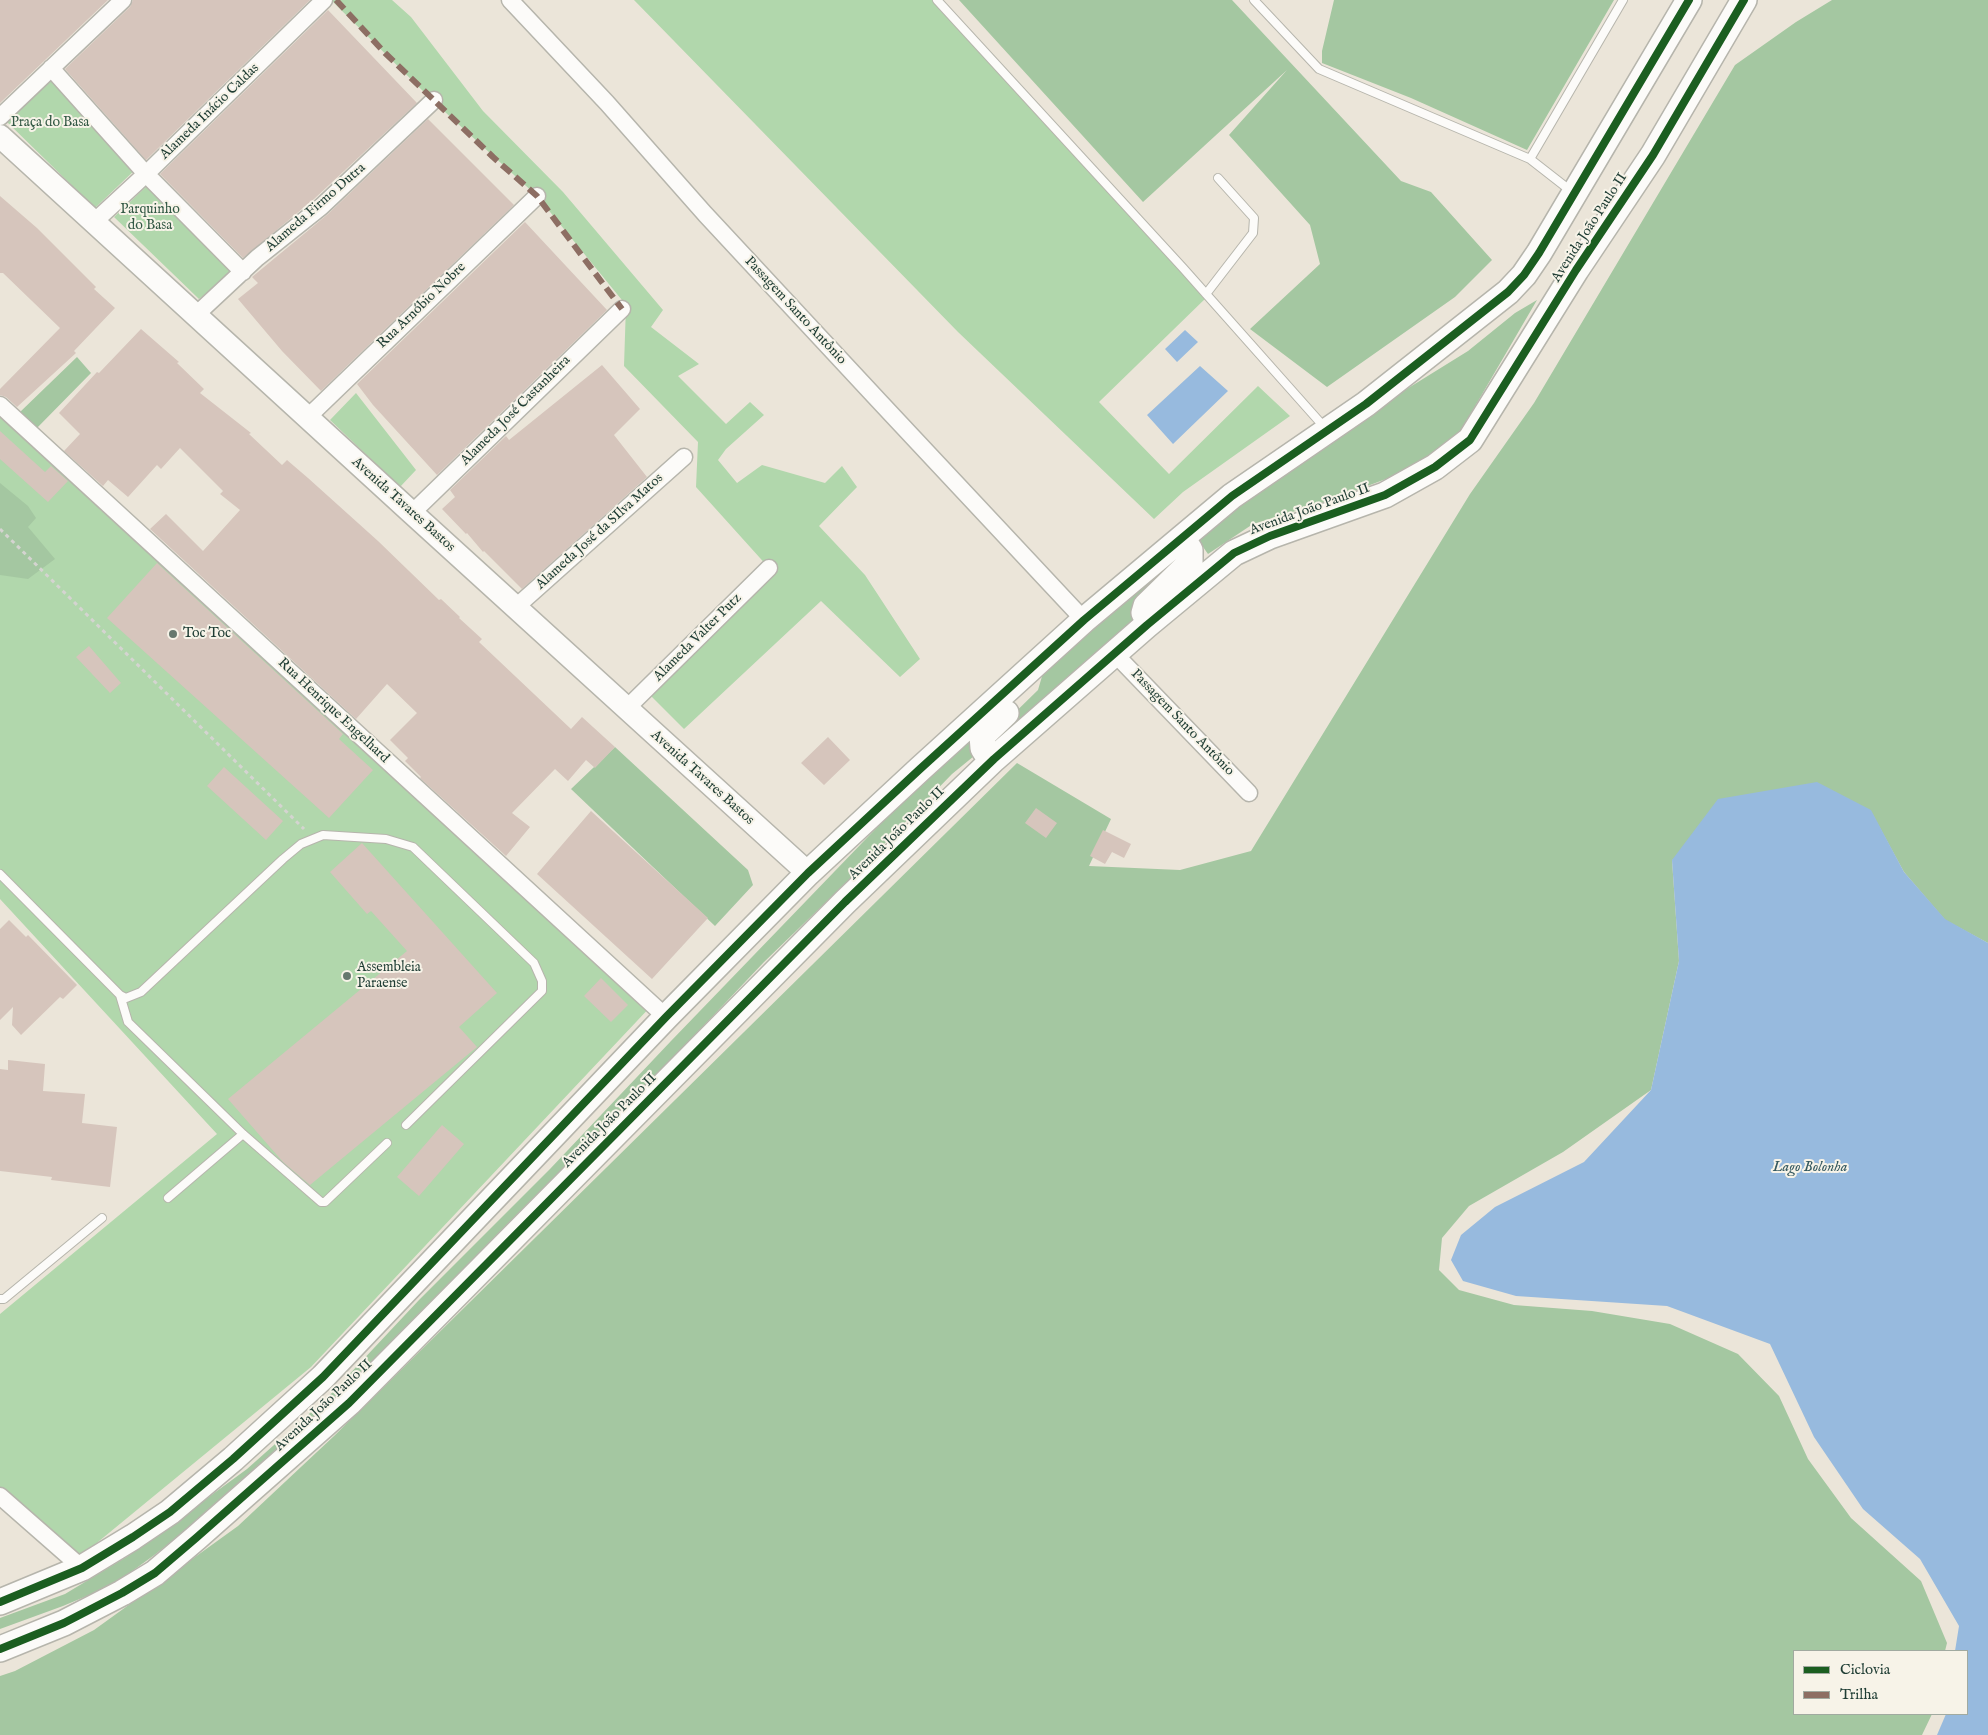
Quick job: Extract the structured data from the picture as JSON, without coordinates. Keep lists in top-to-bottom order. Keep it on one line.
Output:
{"streets":{"main road":["Avenida João Paulo II","Avenida Tavares Bastos"],"street":["Alameda Inácio Caldas","Alameda Firmo Dutra","Rua Arnóbio Nobre","Passagem Santo Antônio","Alameda José Castanheira","Alameda José da SIlva Matos","Alameda Valter Putz","Rua Henrique Engelhard"]},"crossings":[["Alameda Inácio Caldas","Avenida Tavares Bastos"],["Alameda Firmo Dutra","Avenida Tavares Bastos"],["Avenida João Paulo II","Passagem Santo Antônio"],["Avenida João Paulo II","Avenida Tavares Bastos"],["Avenida João Paulo II","Rua Henrique Engelhard"],["Rua Arnóbio Nobre","Avenida Tavares Bastos"],["Alameda José Castanheira","Avenida Tavares Bastos"],["Avenida Tavares Bastos","Alameda José da SIlva Matos"],["Avenida Tavares Bastos","Alameda Valter Putz"]],"water":["Lago Bolonha"],"parks":["Praça do Basa","Parquinho do Basa"],"places":["Toc Toc","Assembleia Paraense"],"legend":["Ciclovia","Trilha"]}
